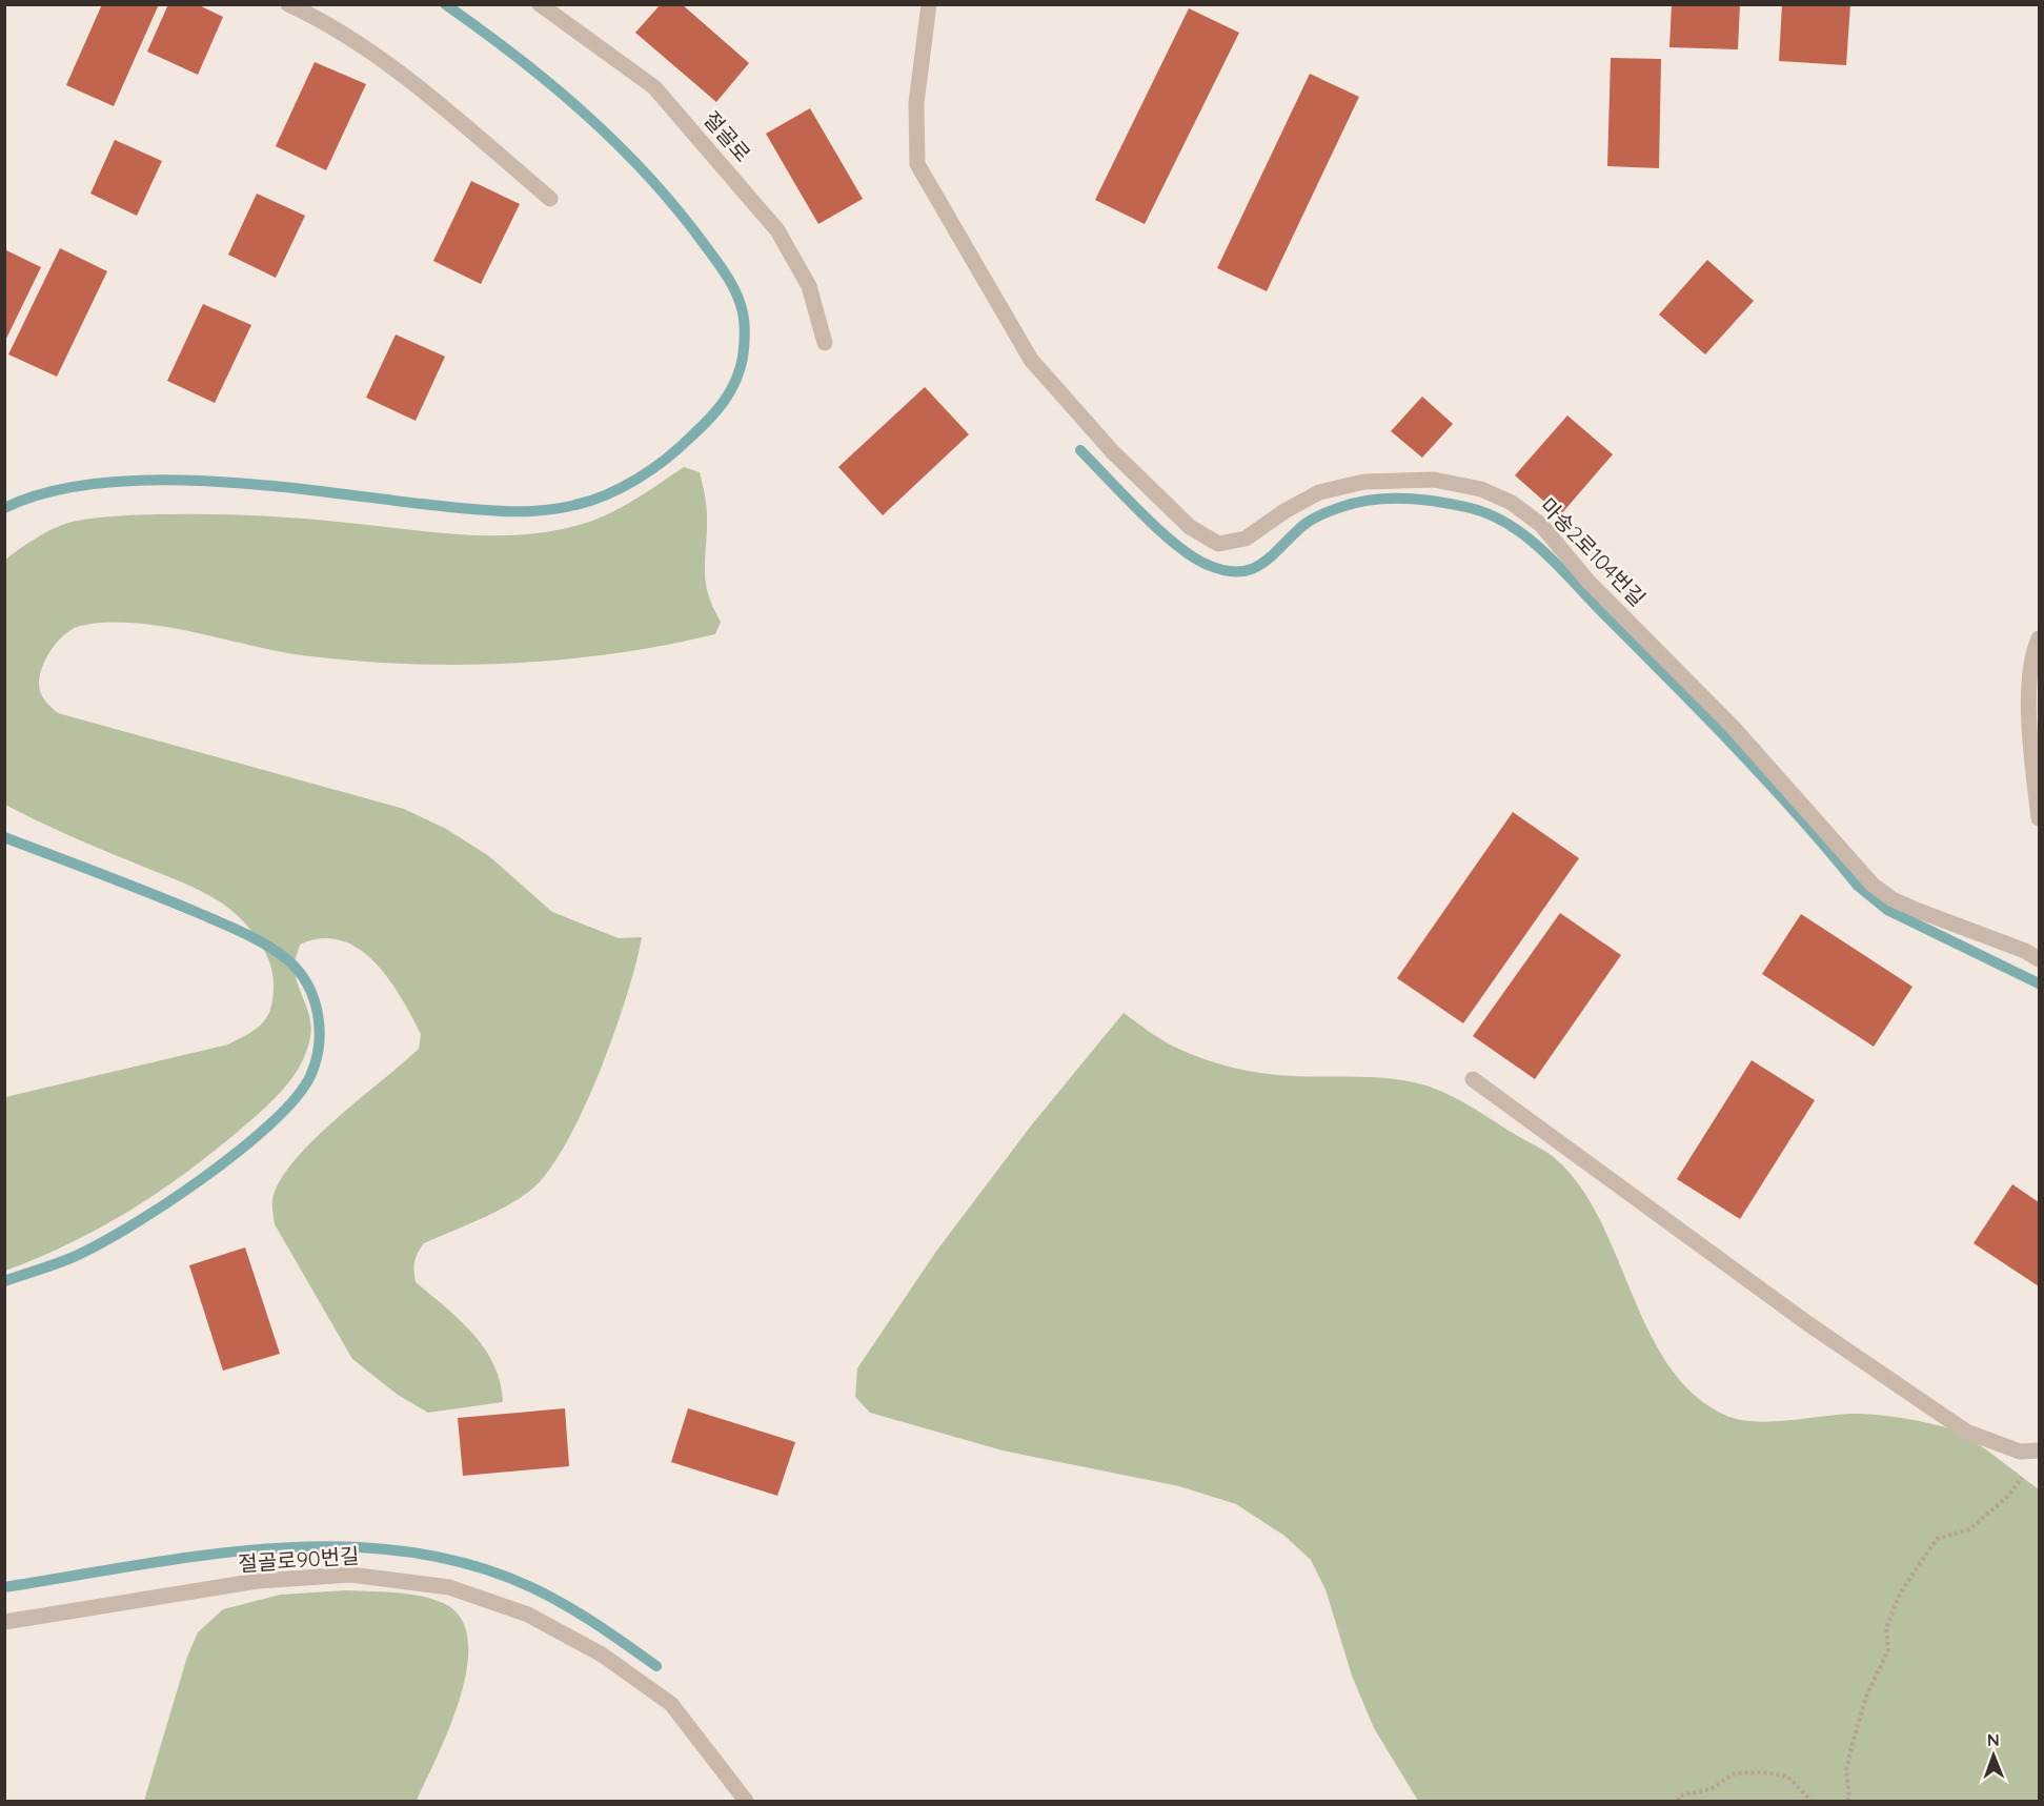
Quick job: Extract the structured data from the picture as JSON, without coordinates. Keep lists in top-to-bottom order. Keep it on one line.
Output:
{"streets":{"lane":["절골로","마송2로104번길","절골로90번길"]},"north":"top"}
